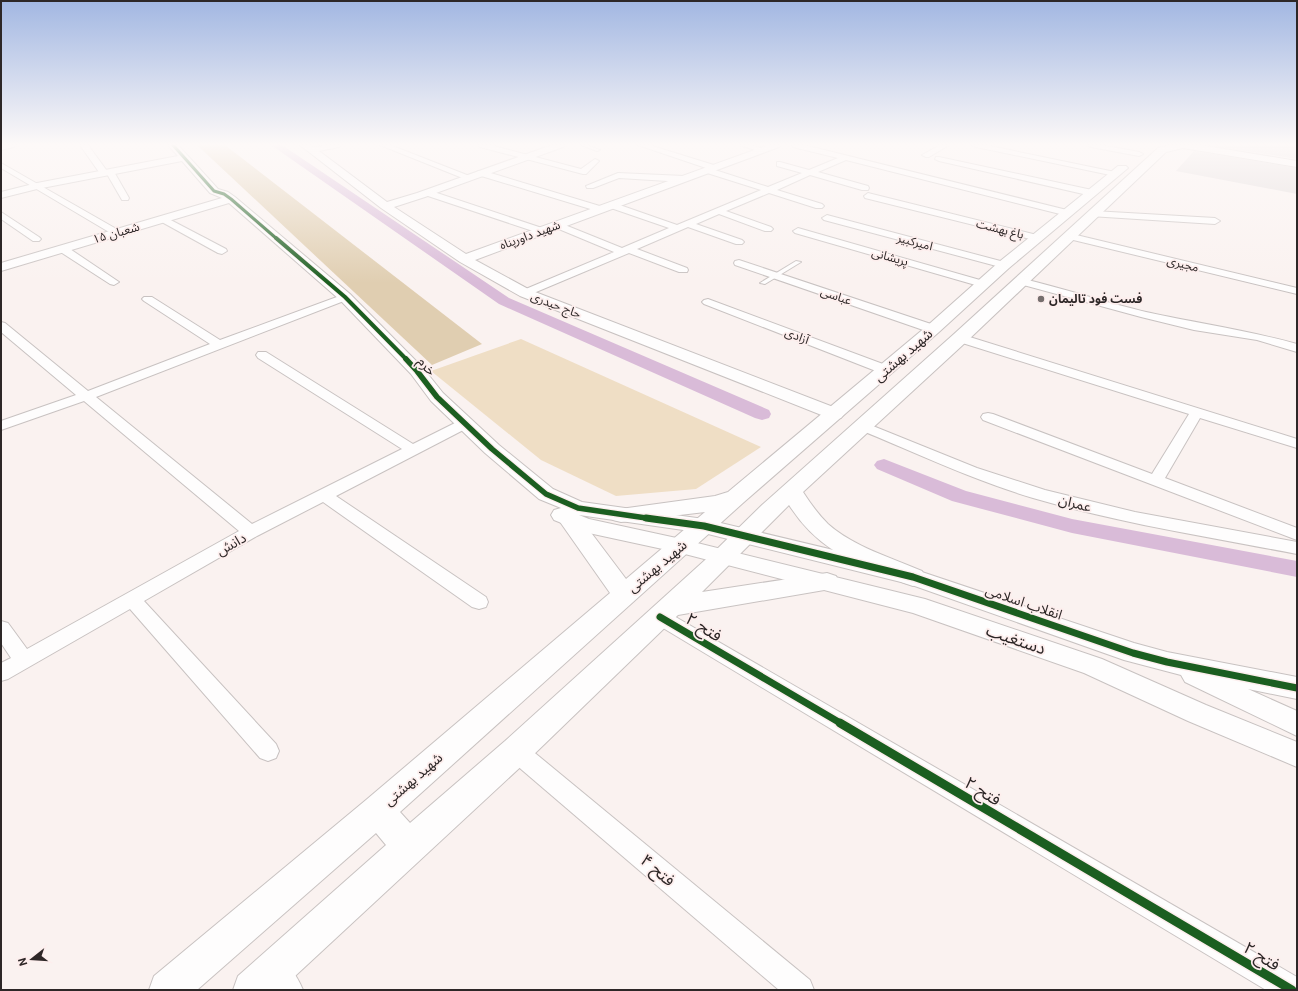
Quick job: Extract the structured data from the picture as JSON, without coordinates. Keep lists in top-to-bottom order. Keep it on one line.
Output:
{"streets":{"main road":["شهید بهشتی"],"street":["باغ بهشت","۱۵ شعبان","شهید داورپناه","امیرکبیر","پریشانی","مجیری","عباسی","حاج حیدری","آزادی","خرم","عمران","دانش","انقلاب اسلامی","فتح ۲","دستغیب","فتح ۴"]},"crossings":[["باغ بهشت","شهید بهشتی"],["۱۵ شعبان","خرم"],["شهید داورپناه","حاج حیدری"],["امیرکبیر","شهید بهشتی"],["پریشانی","شهید بهشتی"],["مجیری","شهید بهشتی"],["عباسی","شهید بهشتی"],["حاج حیدری","شهید بهشتی"],["آزادی","شهید بهشتی"],["شهید بهشتی","خرم"],["شهید بهشتی","عمران"],["شهید بهشتی","انقلاب اسلامی"],["شهید بهشتی","فتح ۲"],["شهید بهشتی","دستغیب"],["شهید بهشتی","فتح ۴"],["خرم","دانش"],["خرم","انقلاب اسلامی"],["خرم","دستغیب"]],"places":["فست فود تالیمان"],"north":"left"}
